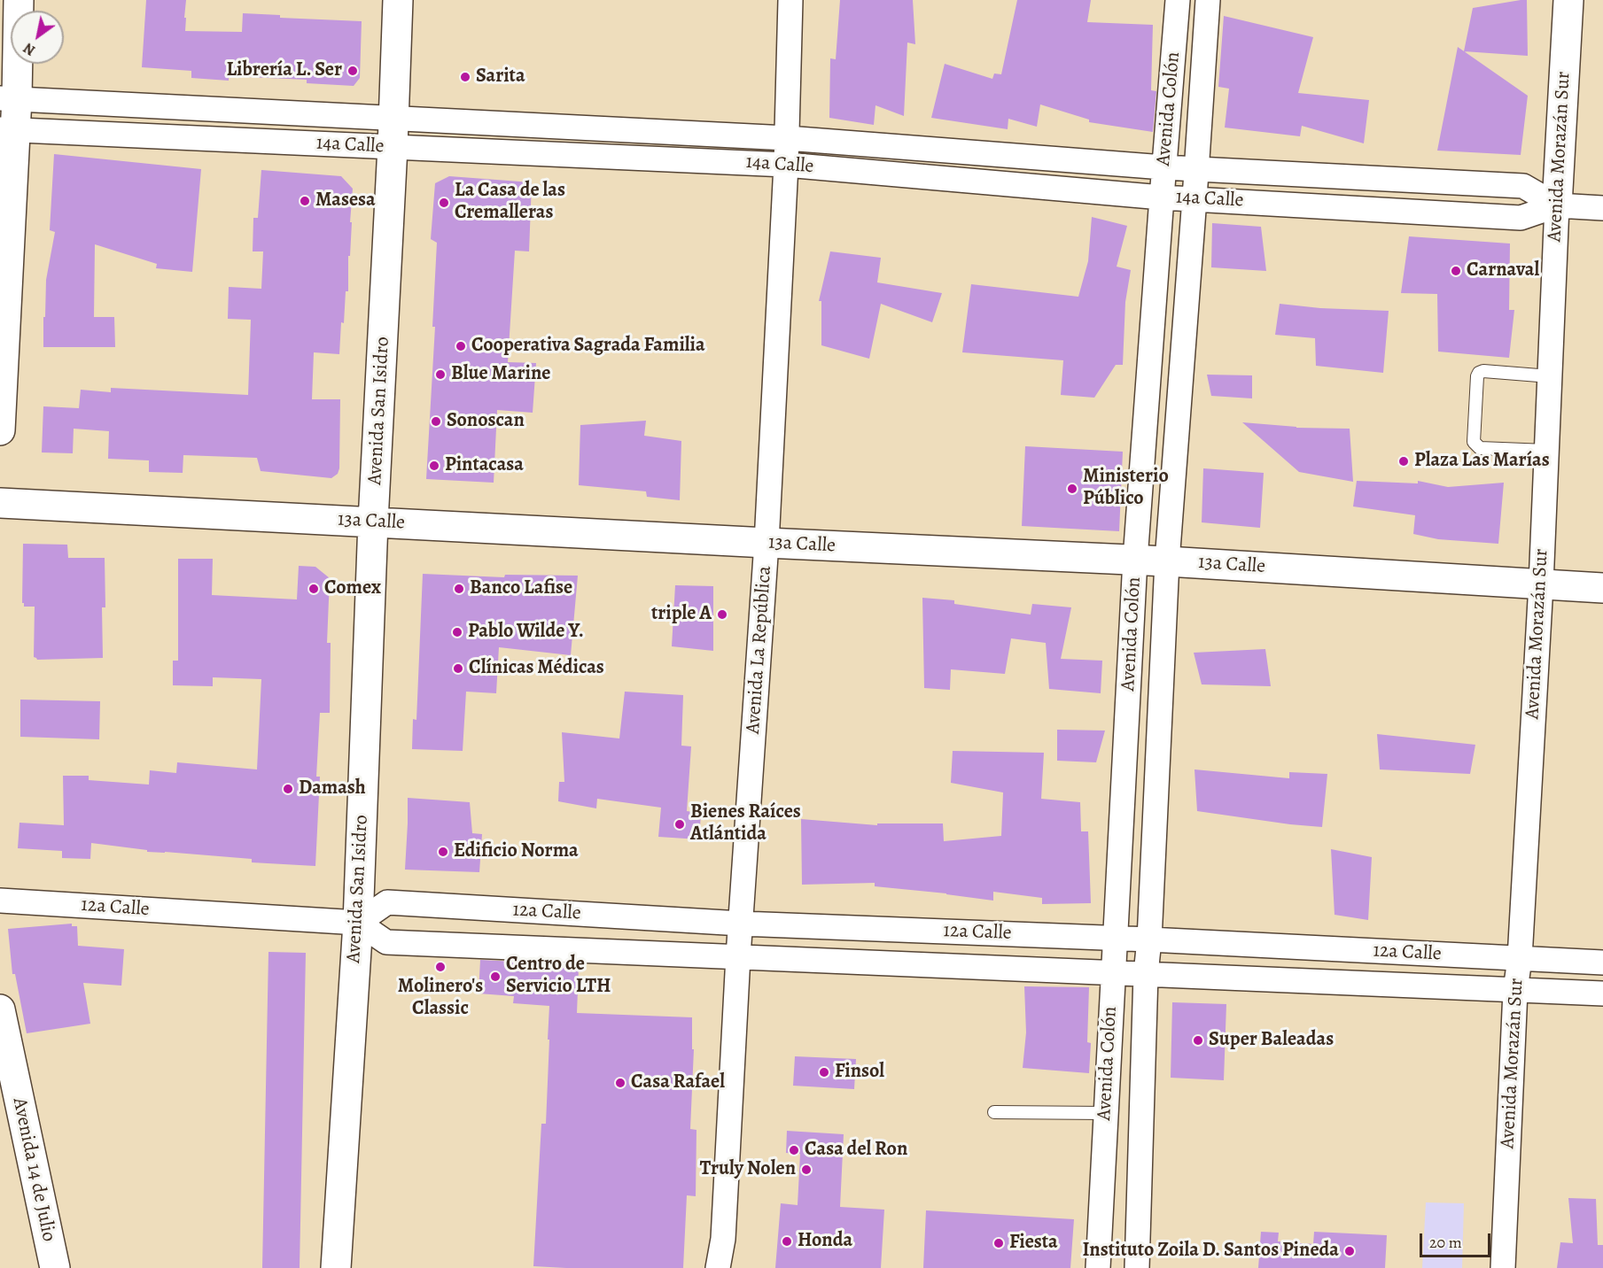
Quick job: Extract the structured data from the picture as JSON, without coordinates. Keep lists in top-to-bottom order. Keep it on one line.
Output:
{"streets":{"street":["Avenida Colón","14a Calle","Avenida Morazán Sur","Avenida San Isidro","13a Calle","Avenida La República","12a Calle","Avenida 14 de Julio"]},"crossings":[["Avenida Colón","14a Calle"],["Avenida Colón","13a Calle"],["Avenida Colón","12a Calle"],["14a Calle","Avenida Morazán Sur"],["14a Calle","Avenida San Isidro"],["14a Calle","Avenida La República"],["Avenida Morazán Sur","13a Calle"],["Avenida Morazán Sur","12a Calle"],["Avenida San Isidro","13a Calle"],["Avenida San Isidro","12a Calle"],["13a Calle","Avenida La República"],["Avenida La República","12a Calle"]],"places":["Librería L. Ser","Sarita","Masesa","La Casa de las Cremalleras","Carnaval","Cooperativa Sagrada Familia","Blue Marine","Sonoscan","Plaza Las Marías","Pintacasa","Ministerio Público","Comex","Banco Lafise","triple A","Pablo Wilde Y.","Clínicas Médicas","Damash","Bienes Raíces Atlántida","Edificio Norma","Molinero's Classic","Centro de Servicio LTH","Super Baleadas","Finsol","Casa Rafael","Casa del Ron","Truly Nolen","Honda","Fiesta","Instituto Zoila D. Santos Pineda"],"scale_bar":"20 m","north":"bottom left"}
